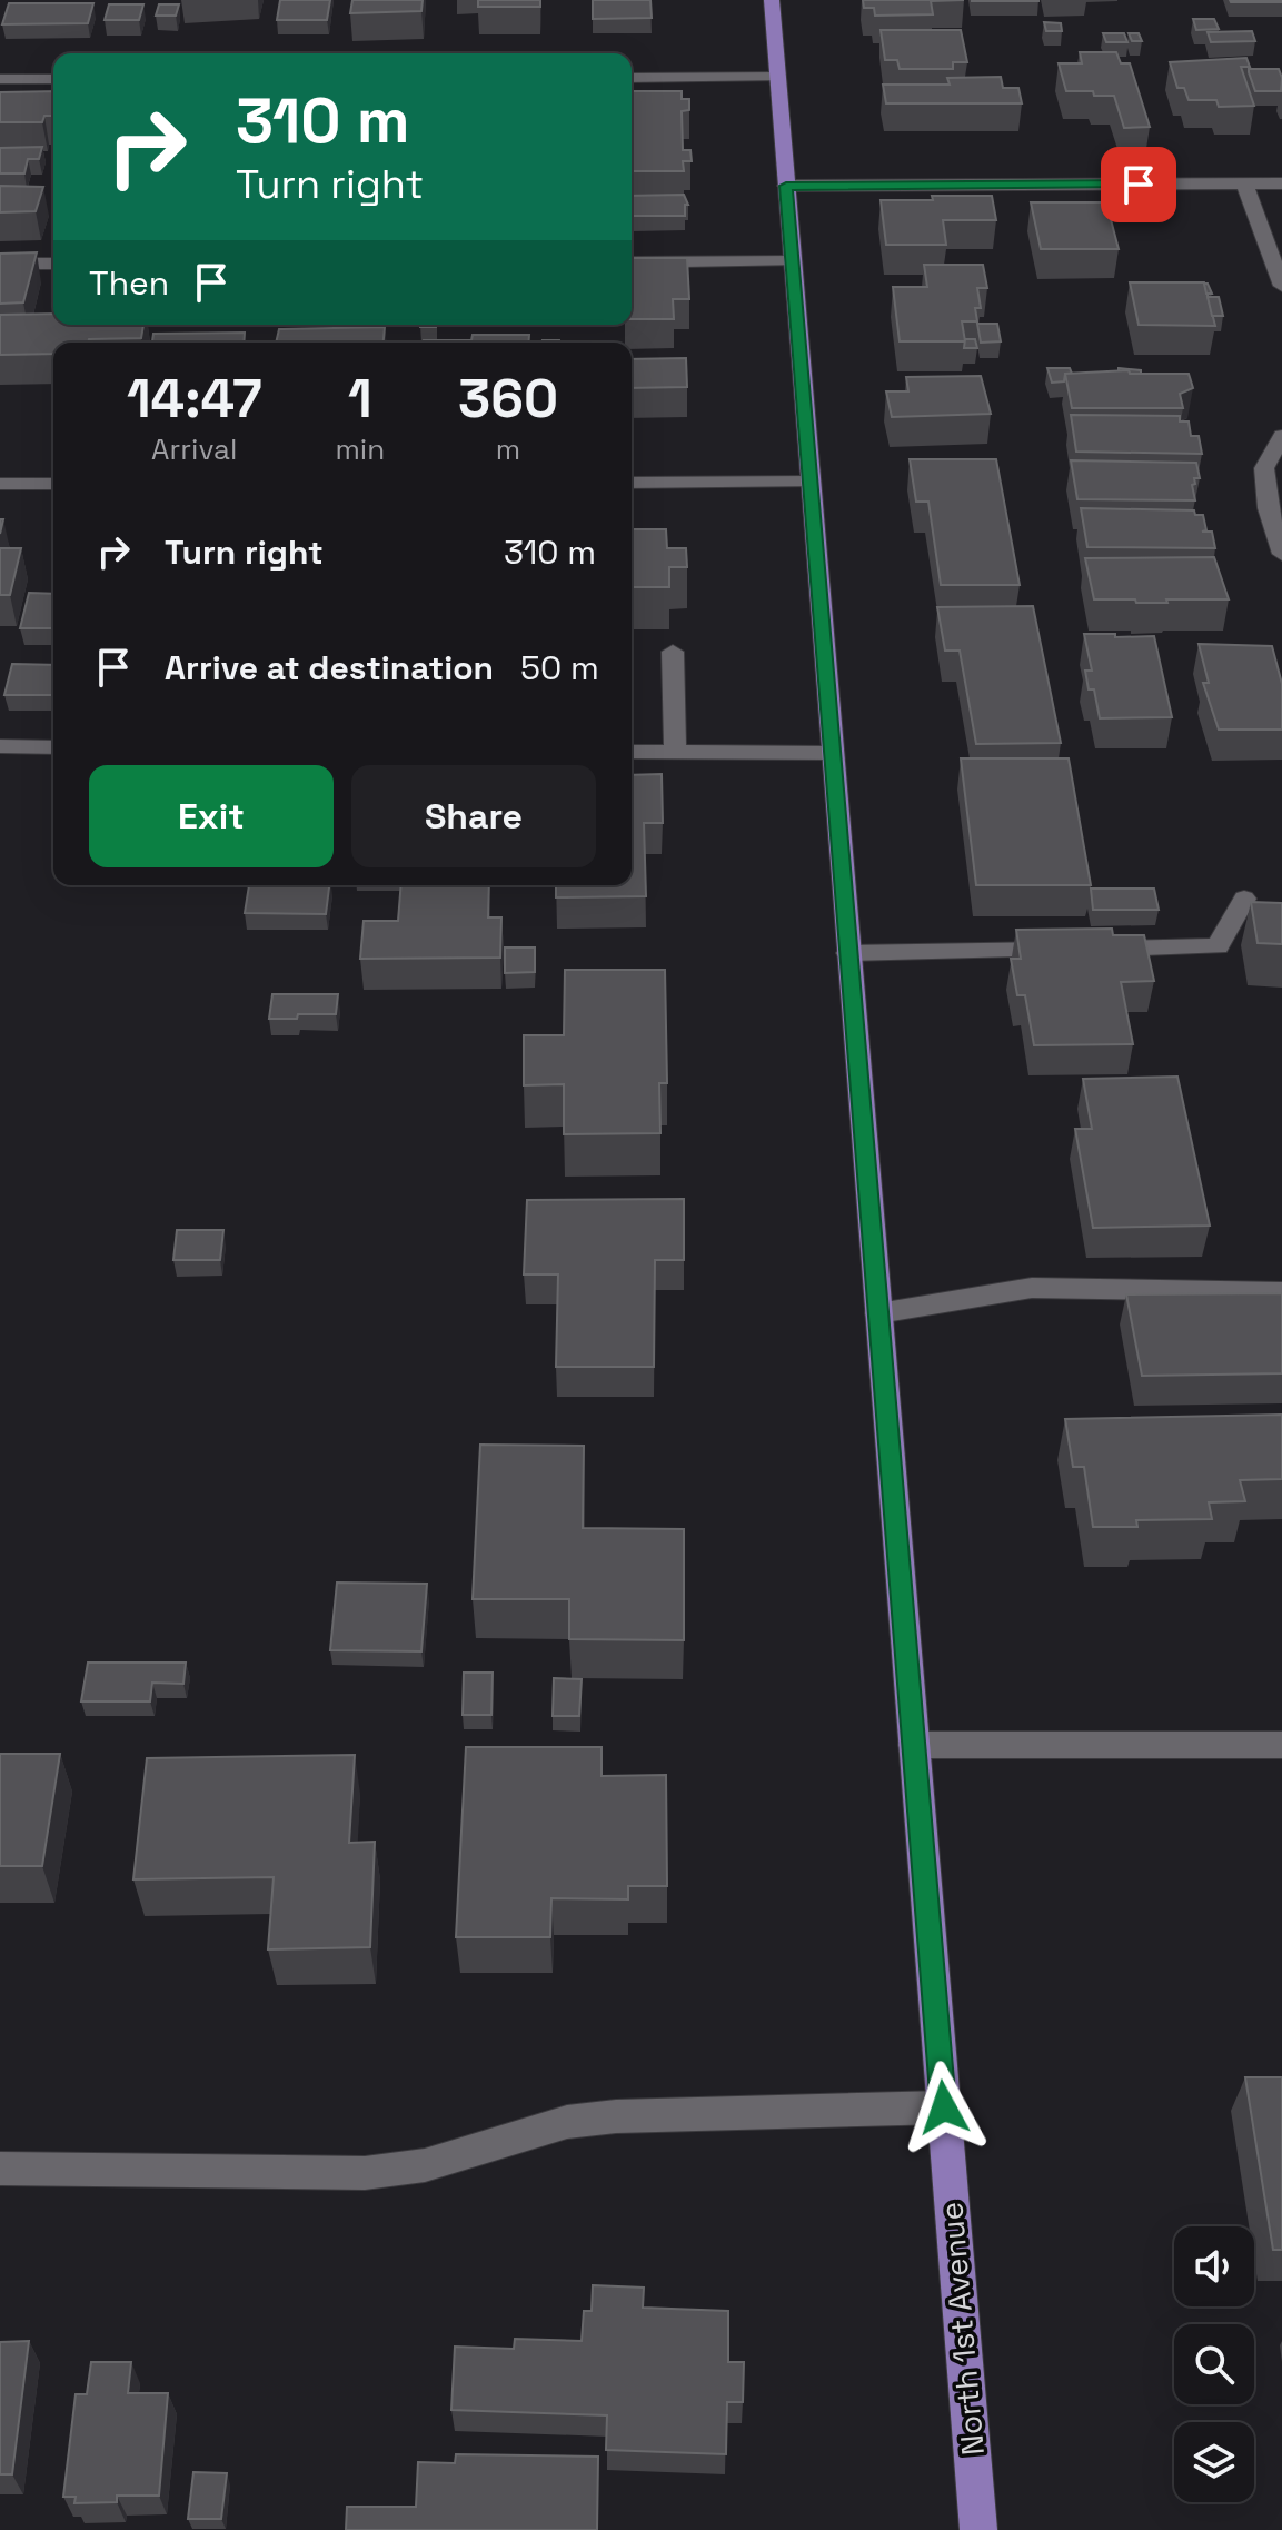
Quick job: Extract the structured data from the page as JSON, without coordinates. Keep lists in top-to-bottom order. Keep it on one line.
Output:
{"streets":{"main road":["North 1st Avenue"]},"page":{"turn":["310 m","Turn right"],"then":"Then","eta":["14:47","Arrival","1","min","360","m"],"list":[{"name":"Turn right","value":"310 m"},{"name":"Arrive at destination","value":"50 m"}],"buttons":["Exit","Share"]}}
